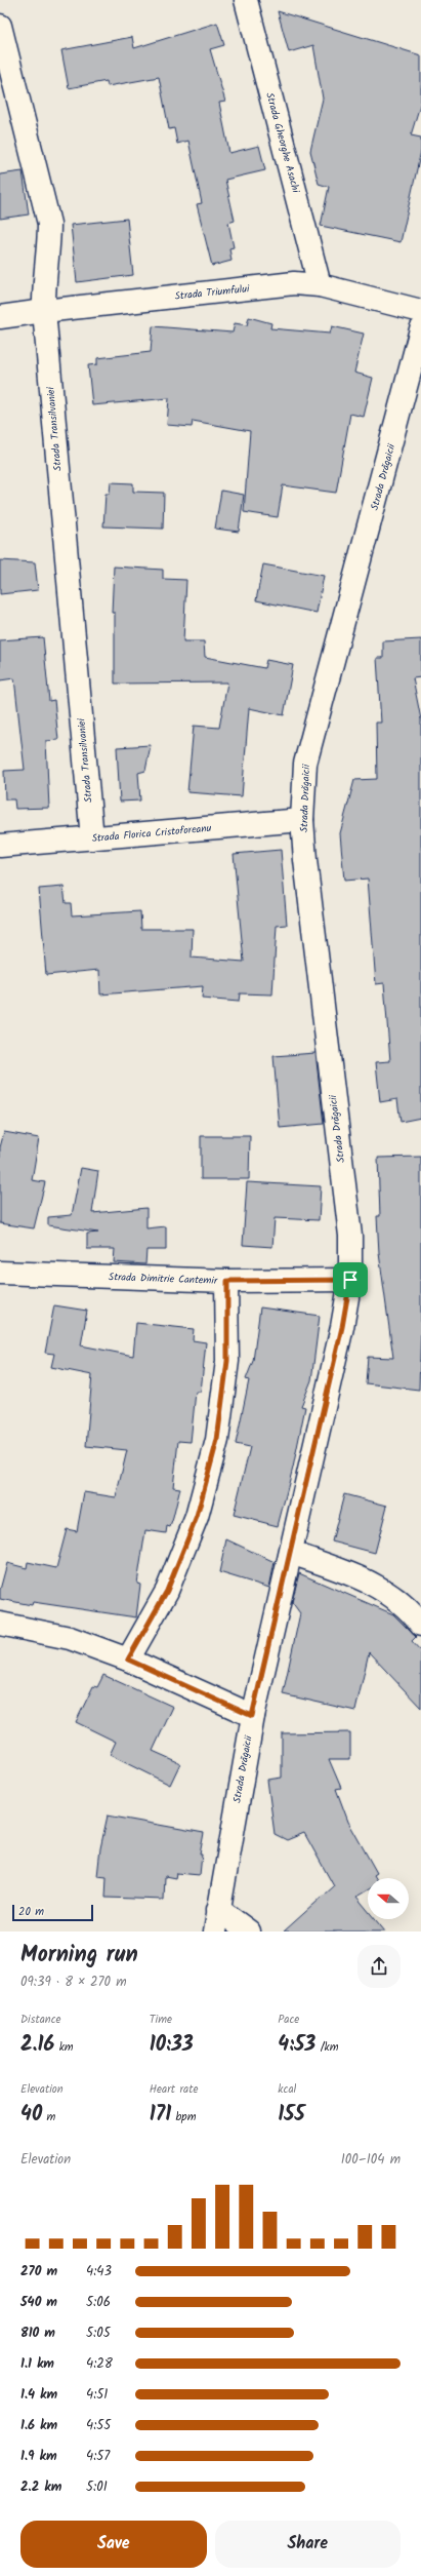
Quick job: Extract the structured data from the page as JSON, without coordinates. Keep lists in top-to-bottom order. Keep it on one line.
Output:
{"streets":{"street":["Strada Gheorghe Asachi","Strada Triumfului","Strada Transilvaniei","Strada Drăgaicii","Strada Florica Cristoforeanu","Strada Dimitrie Cantemir"]},"crossings":[["Strada Gheorghe Asachi","Strada Triumfului"],["Strada Triumfului","Strada Transilvaniei"],["Strada Transilvaniei","Strada Florica Cristoforeanu"],["Strada Drăgaicii","Strada Florica Cristoforeanu"],["Strada Drăgaicii","Strada Dimitrie Cantemir"]],"scale_bar":"20 m","north":"left","page":{"scale":"20 m","heading":["Morning run","09:39 · 8 × 270 m"],"stats":[["Distance","2.16 km"],["Time","10:33"],["Pace","4:53 /km"],["Elevation","40 m"],["Heart rate","171 bpm"],["kcal","155"]],"chart":["Elevation","100–104 m"],"list":[{"name":"270 m","note":"4:43"},{"name":"540 m","note":"5:06"},{"name":"810 m","note":"5:05"},{"name":"1.1 km","note":"4:28"},{"name":"1.4 km","note":"4:51"},{"name":"1.6 km","note":"4:55"},{"name":"1.9 km","note":"4:57"},{"name":"2.2 km","note":"5:01"}],"buttons":["Save","Share"]}}
